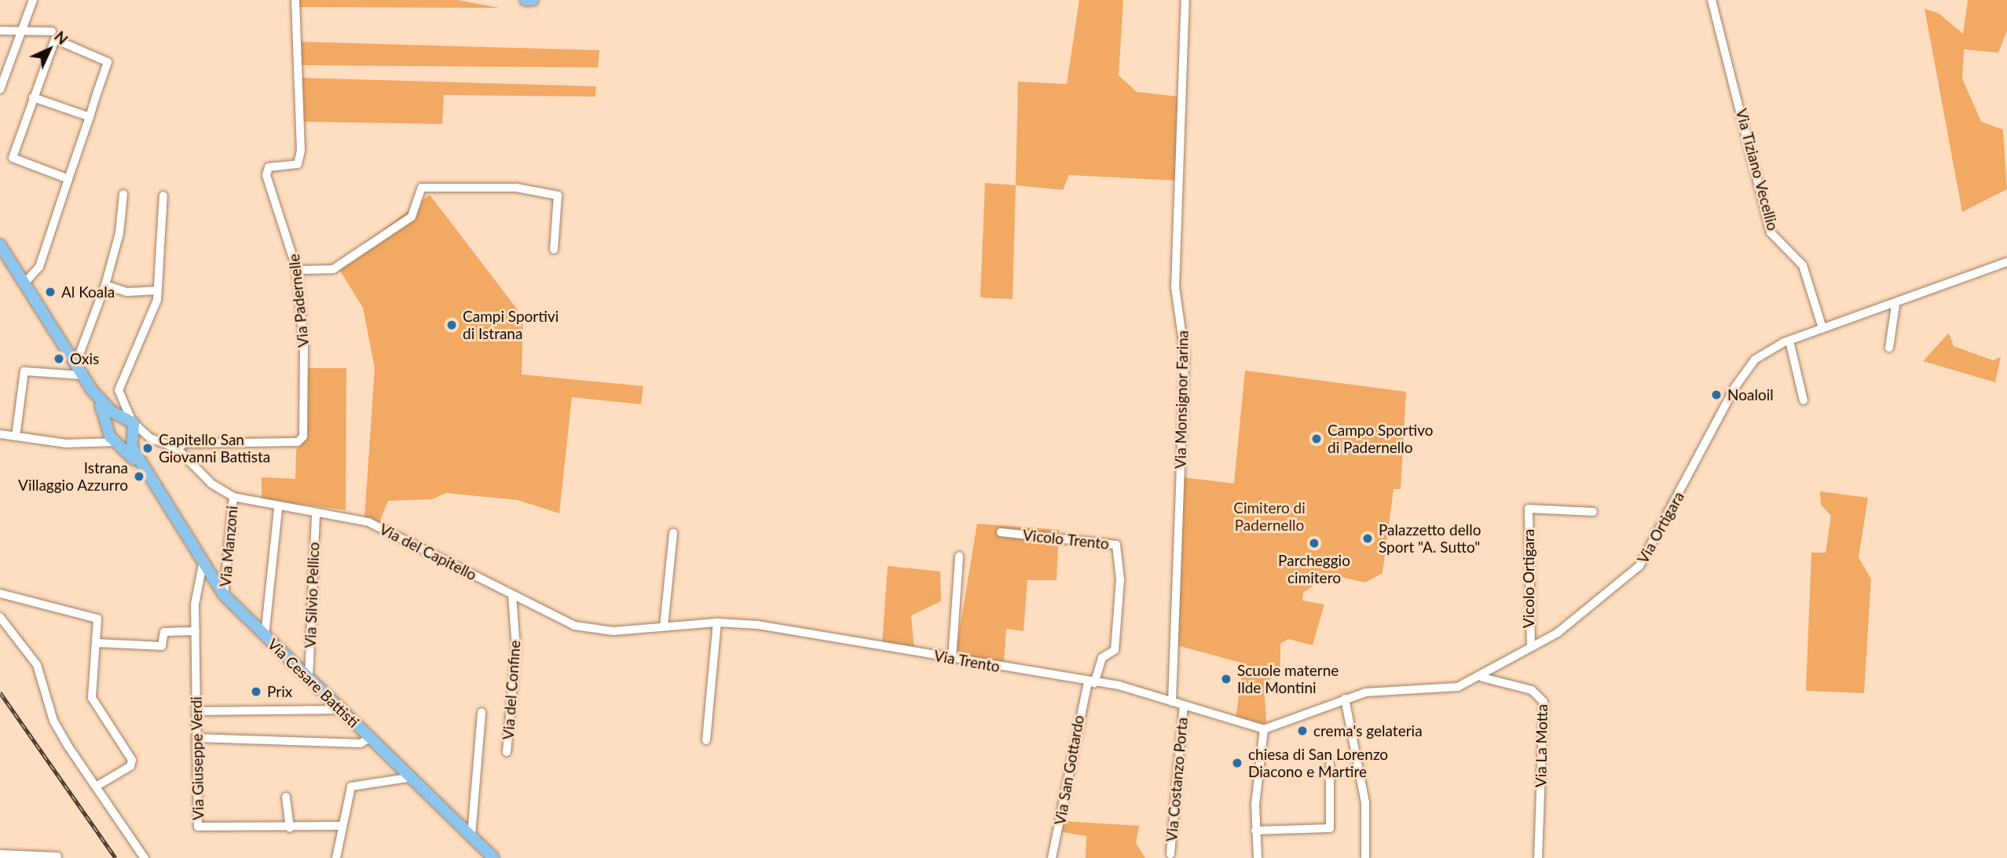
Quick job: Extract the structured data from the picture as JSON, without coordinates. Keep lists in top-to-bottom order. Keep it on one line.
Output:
{"streets":{"main road":["Via Cesare Battisti"],"street":["Via Tiziano Vecellio","Via Padernelle","Via Monsignor Farina","Via Ortigara","Vicolo Trento","Via Manzoni","Via del Capitello","Vicolo Ortigara","Via Silvio Pellico","Via Trento","Via del Confine","Via La Motta","Via Giuseppe Verdi","Via San Gottardo","Via Costanzo Porta"]},"crossings":[["Via Tiziano Vecellio","Via Ortigara"],["Via Padernelle","Via del Capitello"],["Via Monsignor Farina","Via Trento"],["Via Ortigara","Vicolo Ortigara"],["Via Ortigara","Via Trento"],["Via Ortigara","Via La Motta"],["Vicolo Trento","Via Trento"],["Vicolo Trento","Via San Gottardo"],["Via Manzoni","Via del Capitello"],["Via Manzoni","Via Cesare Battisti"],["Via del Capitello","Via Silvio Pellico"],["Via del Capitello","Via Trento"],["Via del Capitello","Via Cesare Battisti"],["Via del Capitello","Via del Confine"],["Via Silvio Pellico","Via Cesare Battisti"],["Via Trento","Via San Gottardo"],["Via Trento","Via Costanzo Porta"],["Via Cesare Battisti","Via Giuseppe Verdi"]],"parks":["Cimitero di Padernello"],"places":["Al Koala","Campi Sportivi di Istrana","Oxis","Noaloil","Campo Sportivo di Padernello","Capitello San Giovanni Battista","Istrana Villaggio Azzurro","Palazzetto dello Sport \"A. Sutto\"","Parcheggio cimitero","Scuole materne Ilde Montini","Prix","crema's gelateria","chiesa di San Lorenzo Diacono e Martire"],"north":"top right"}
